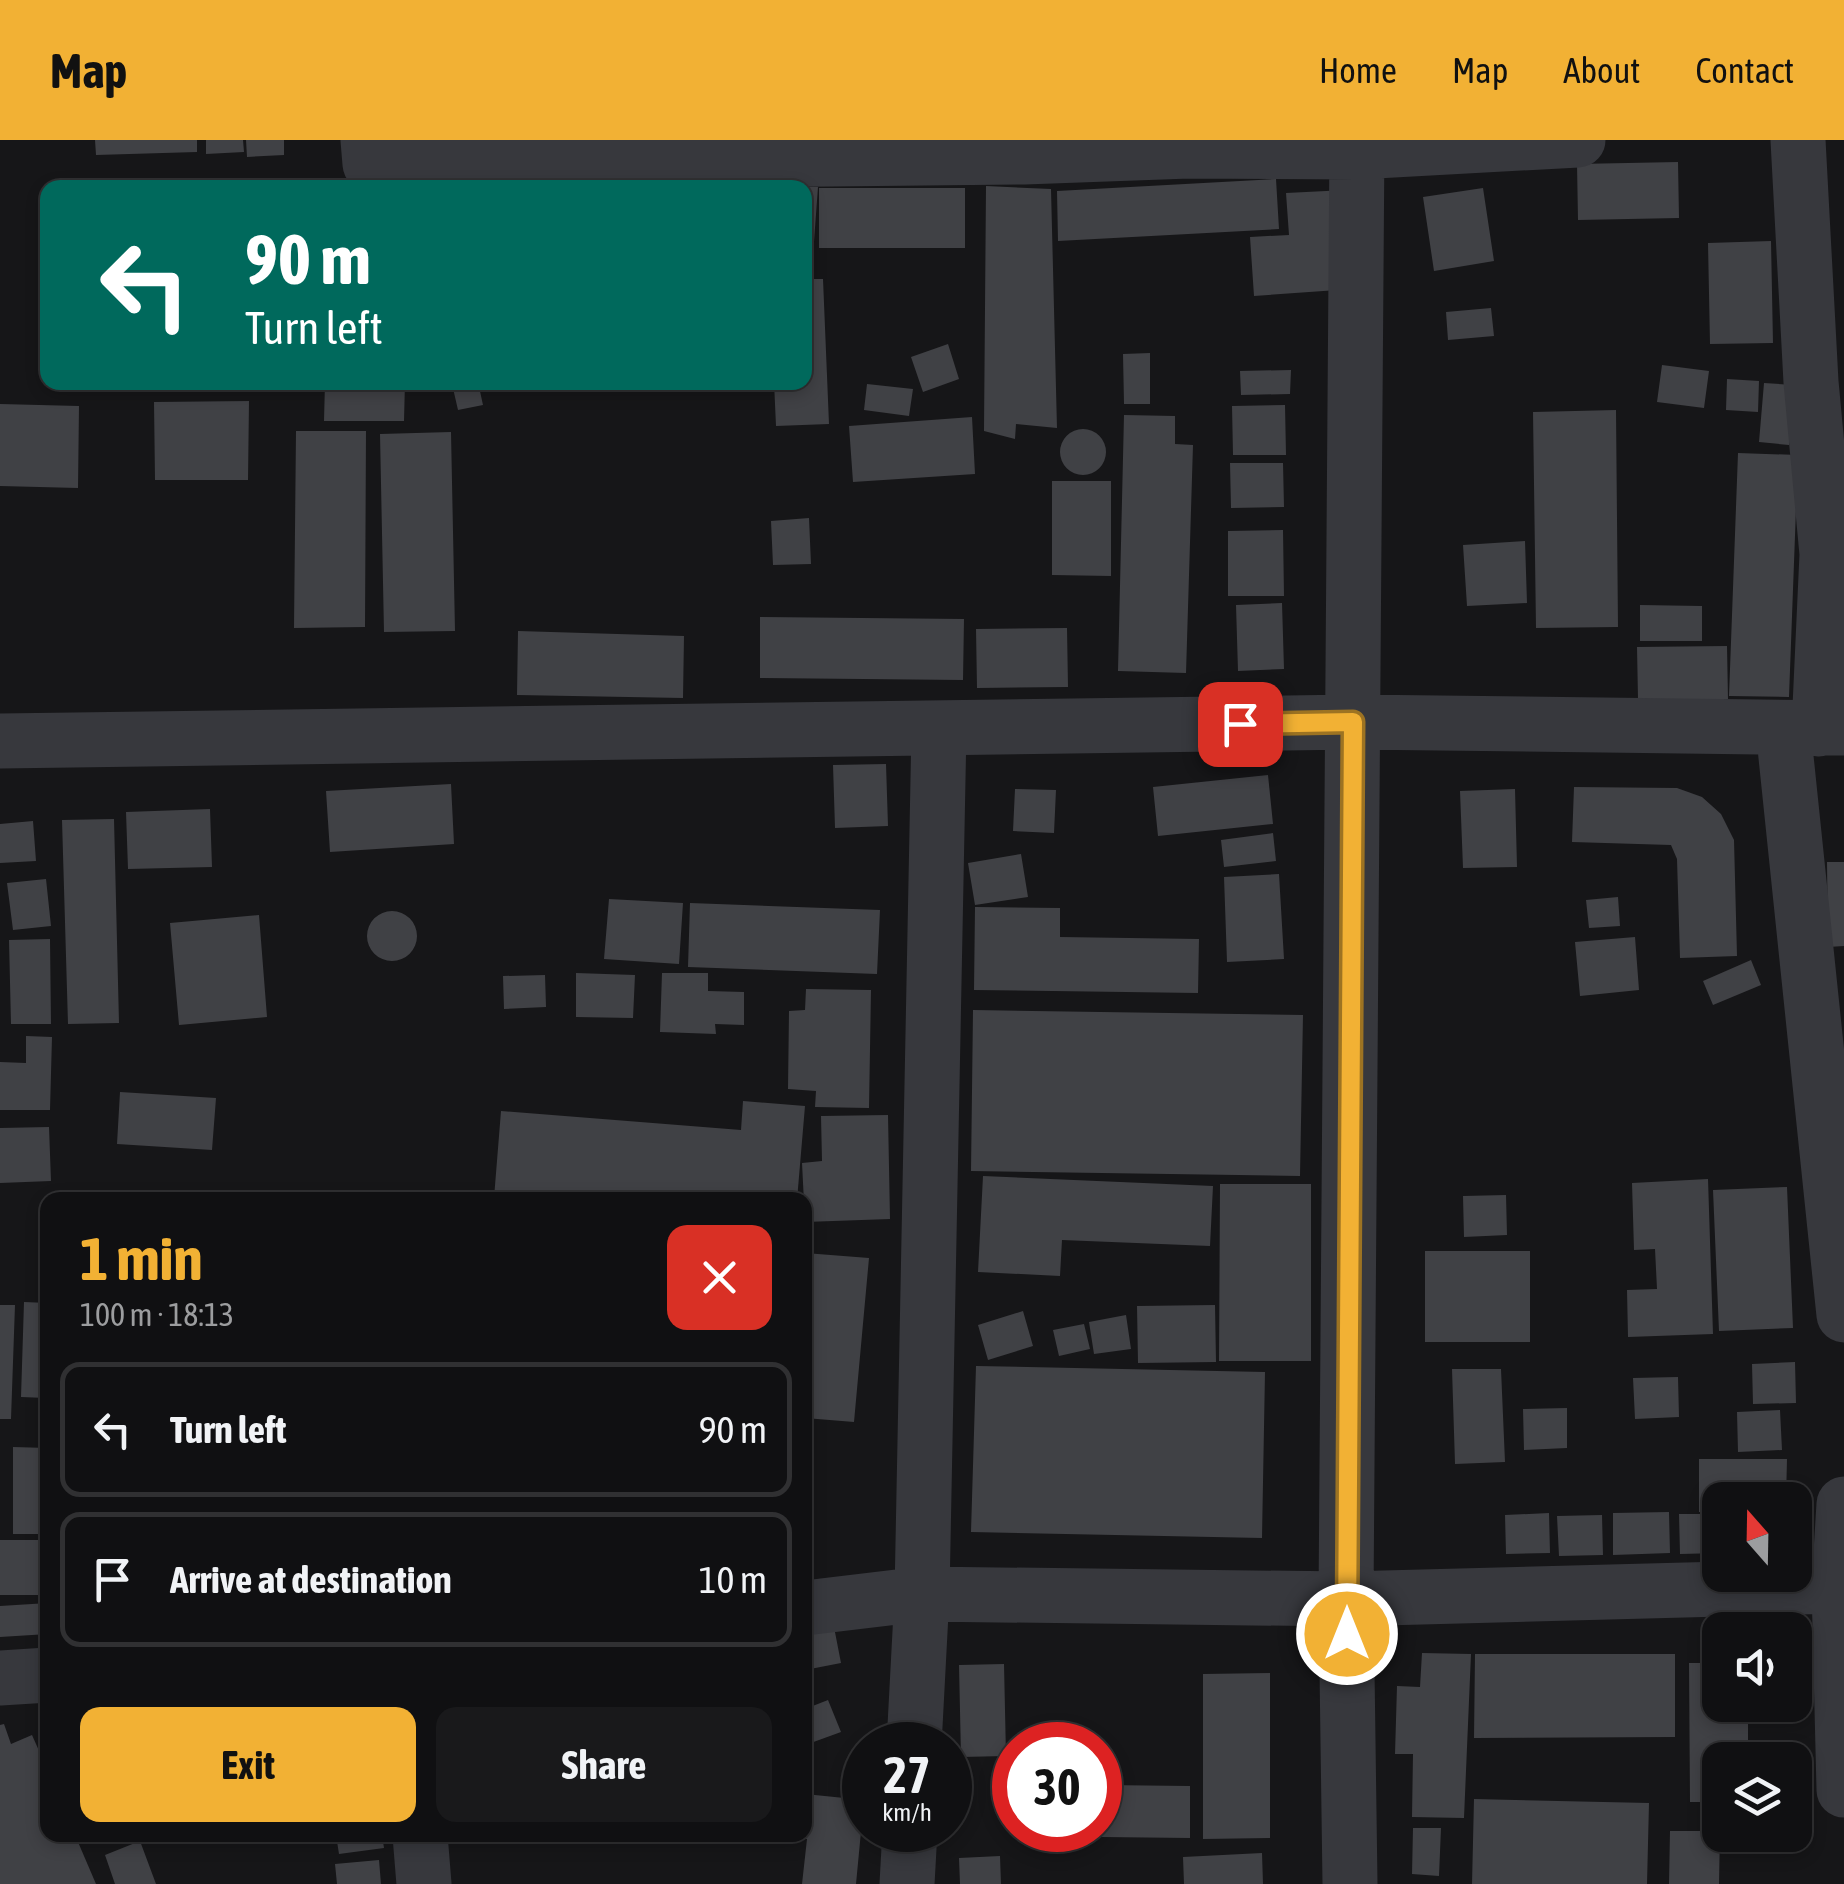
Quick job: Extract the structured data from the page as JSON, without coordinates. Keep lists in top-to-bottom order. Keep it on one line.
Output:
{"north":"top","page":{"header":"Map","nav":["Home","Map","About","Contact"],"turn":["90 m","Turn left"],"heading":["1 min","100 m · 18:13"],"list":[{"name":"Turn left","value":"90 m"},{"name":"Arrive at destination","value":"10 m"}],"buttons":["Exit","Share"],"speed":"27 km/h","limit":"30"}}
